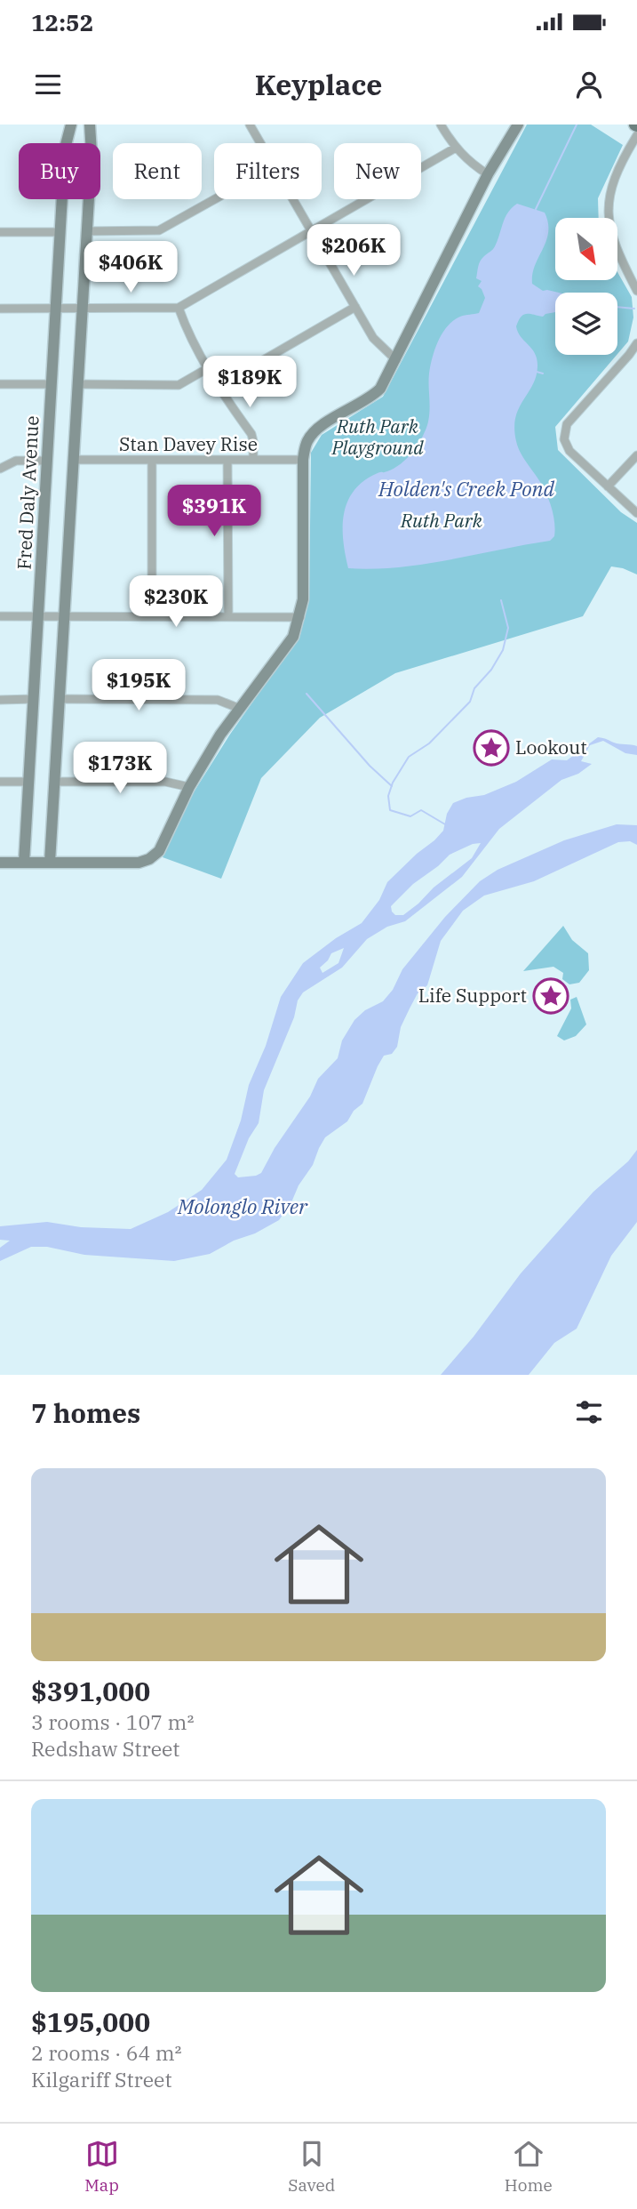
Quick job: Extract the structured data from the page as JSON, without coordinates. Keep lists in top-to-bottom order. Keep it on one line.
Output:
{"streets":{"street":["Stan Davey Rise","Fred Daly Avenue"]},"water":["Holden's Creek Pond","Molonglo River"],"parks":["Ruth Park Playground","Ruth Park"],"places":{"place":["Lookout","Life Support"]},"north":"bottom right","page":{"status":"12:52","header":"Keyplace","chip":["Buy","Rent","Filters","New"],"price":["$206K","$406K","$189K","$391K","$230K","$195K","$173K"],"heading":"7 homes","list":[{"name":"$391,000","note":"3 rooms · 107 m² · Redshaw Street"},{"name":"$195,000","note":"2 rooms · 64 m² · Kilgariff Street"}],"tabs":["Map","Saved","Home"]}}
